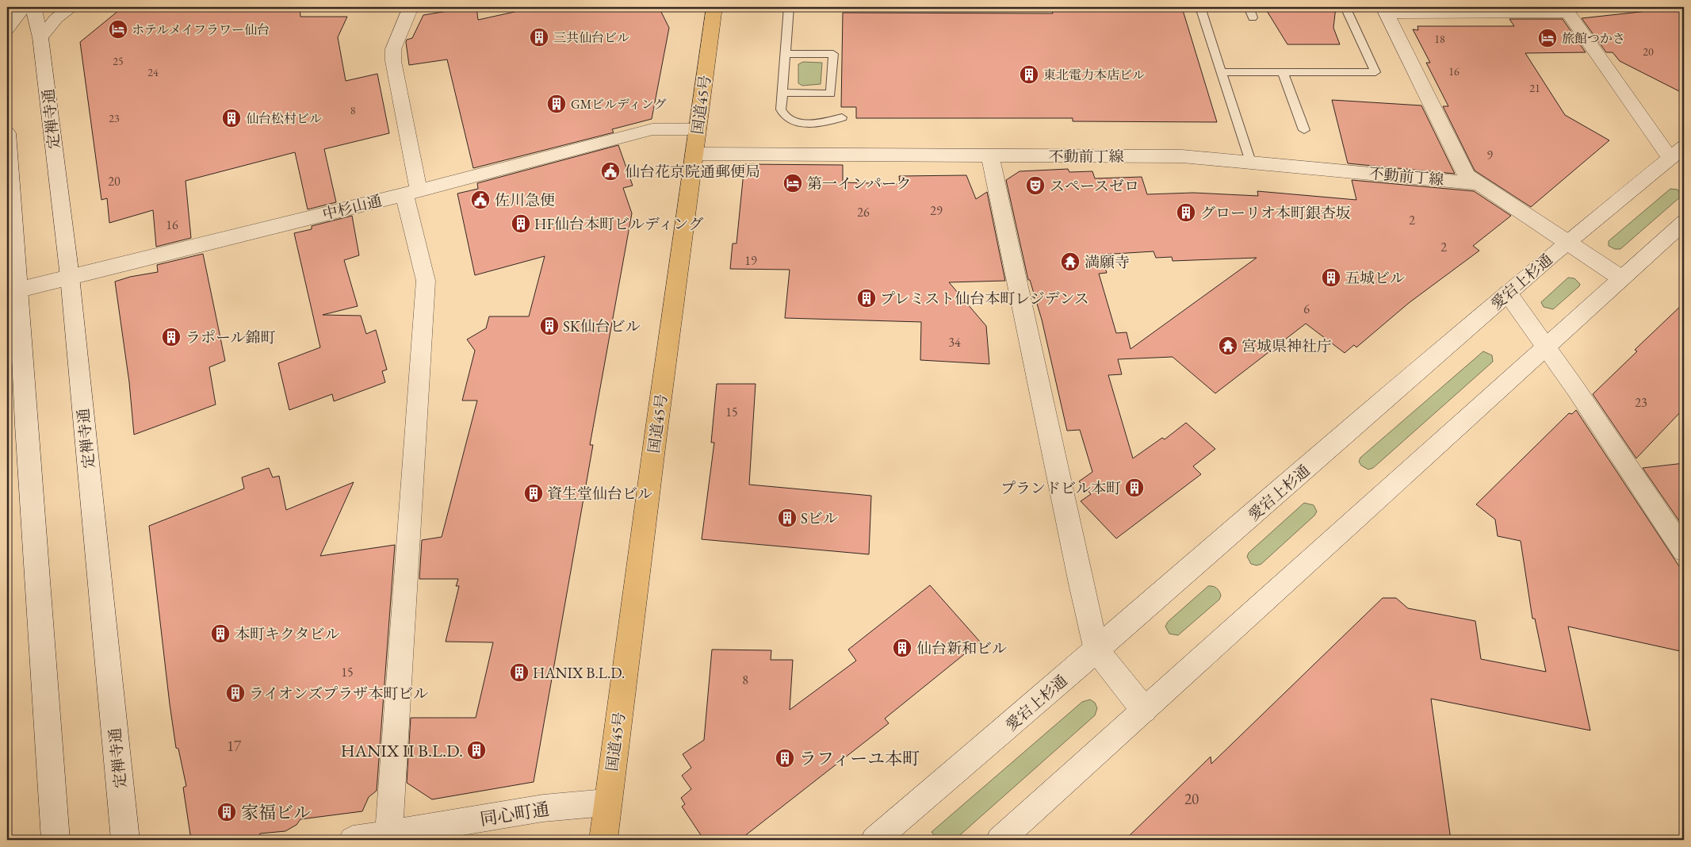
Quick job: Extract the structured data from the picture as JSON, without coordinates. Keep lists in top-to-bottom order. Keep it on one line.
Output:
{"streets":{"highway":["国道45号"],"street":["定禅寺通","不動前丁線","中杉山通","愛宕上杉通","同心町通"]},"crossings":[["国道45号","不動前丁線"],["国道45号","中杉山通"],["国道45号","同心町通"],["定禅寺通","中杉山通"]],"places":{"hotel":["ホテルメイフラワー仙台","旅館つかさ","第一インパーク"],"building":["三共仙台ビル","東北電力本店ビル","GMビルディング","仙台松村ビル","グローリオ本町銀杏坂","HF仙台本町ビルディング","五城ビル","プレミスト仙台本町レジデンス","SK仙台ビル","ラポール錦町","プランドビル本町","資生堂仙台ビル","Sビル","本町キクタビル","仙台新和ビル","HANIX B.L.D.","ライオンズプラザ本町ビル","HANIX II B.L.D.","ラフィーユ本町","家福ビル"],"public building":["仙台花京院通郵便局","佐川急便"],"theatre":["スペースゼロ"],"temple":["満願寺","宮城県神社庁"]},"house_numbers":["18","20","25","16","24","21","8","23","9","20","29","26","2","16","2","19","6","34","23","15","15","8","17","20"]}
